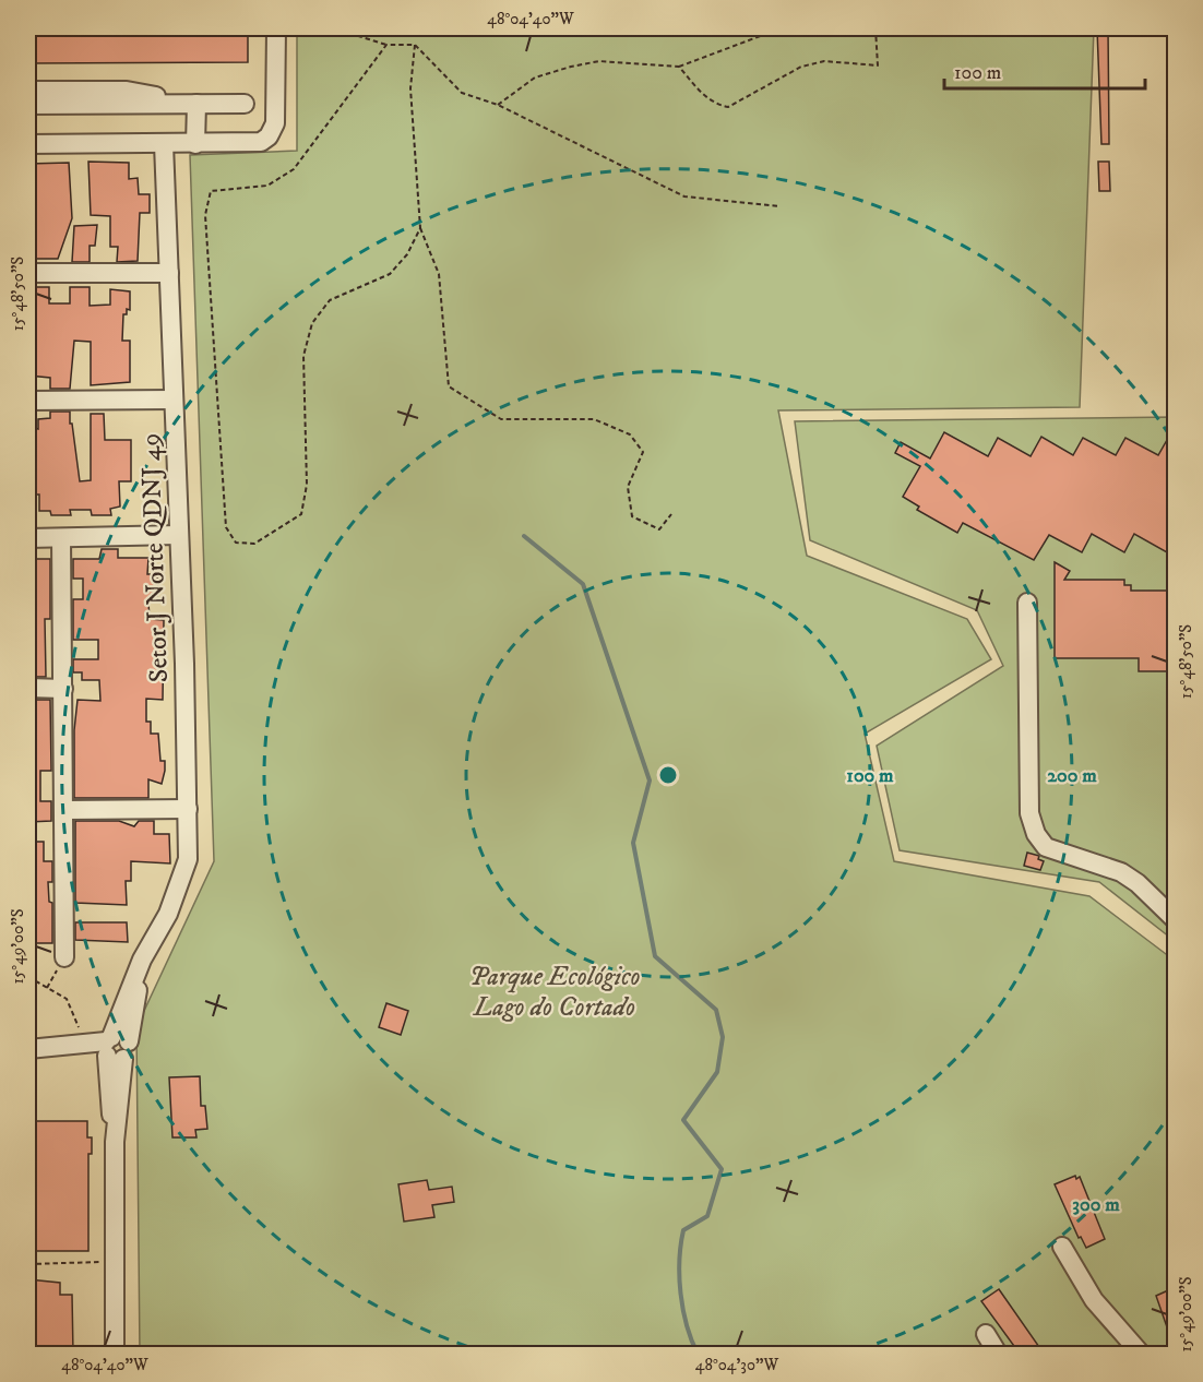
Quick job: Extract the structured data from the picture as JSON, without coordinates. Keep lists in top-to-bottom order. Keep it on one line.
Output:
{"streets":{"street":["Setor J Norte QDNJ 49"]},"parks":["Parque Ecológico Lago do Cortado"],"scale_bar":"100 m","coordinates":["48°04'40\"W","15°48'50\"S","15°49'00\"S","48°04'30\"W"],"rings":["100 m","200 m","300 m"]}
